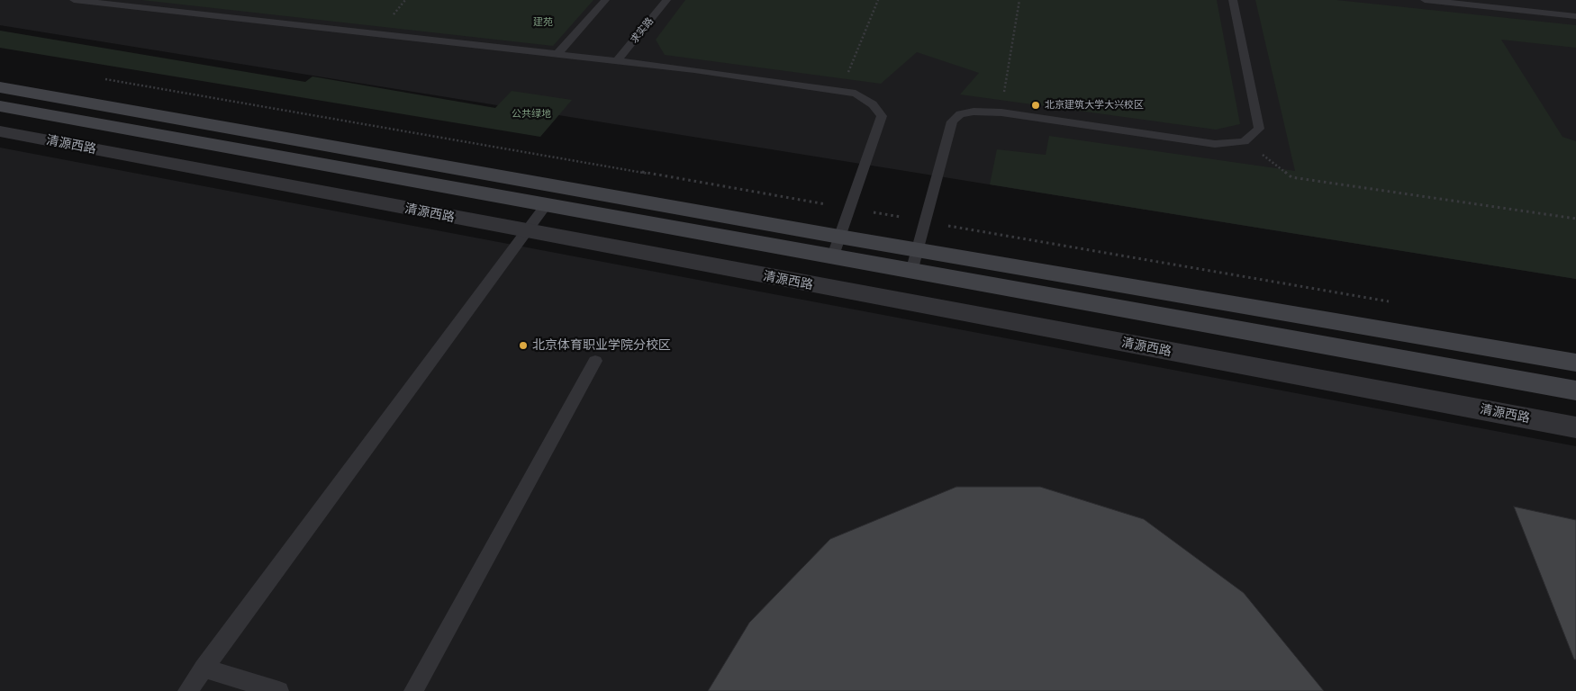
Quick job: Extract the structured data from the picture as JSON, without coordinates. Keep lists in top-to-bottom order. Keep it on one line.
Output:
{"streets":{"main road":["清源西路"],"lane":["求实路"]},"parks":["建苑","公共绿地"],"places":["北京建筑大学大兴校区","北京体育职业学院分校区"]}
